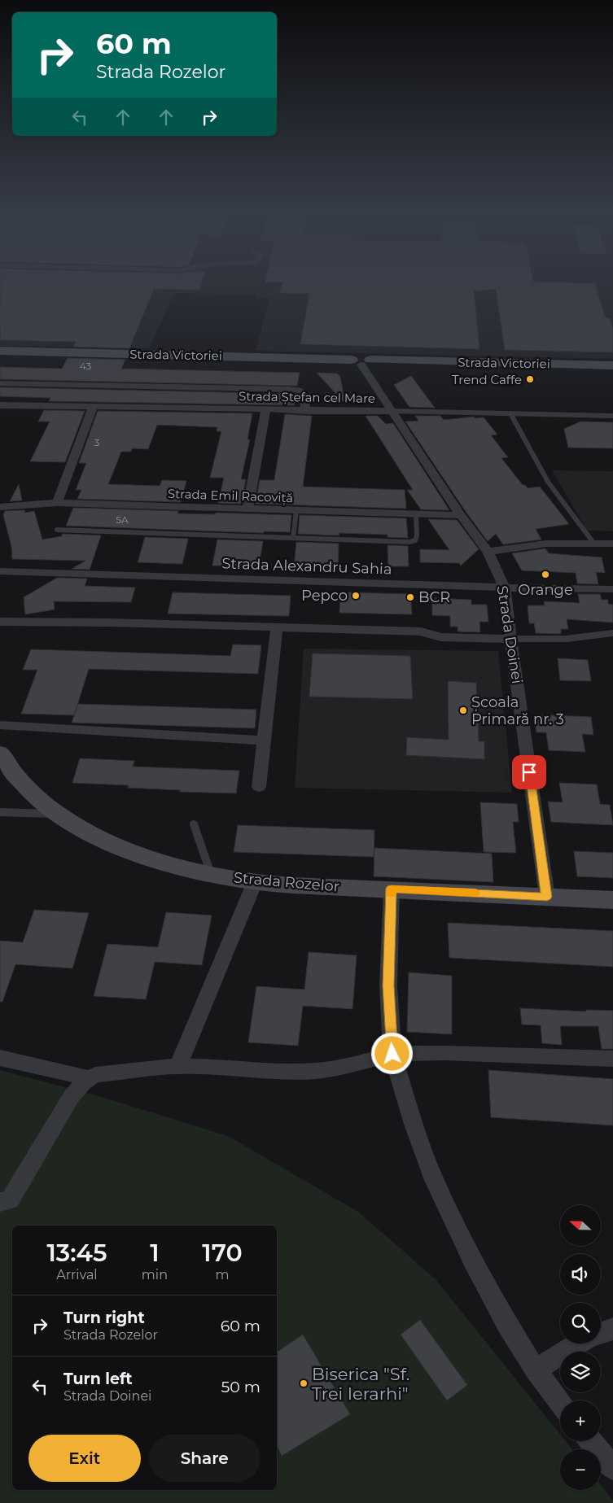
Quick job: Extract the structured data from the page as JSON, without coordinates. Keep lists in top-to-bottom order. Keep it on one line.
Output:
{"streets":{"main road":["Strada Victoriei","Strada Rozelor"],"street":["Strada Ștefan cel Mare","Strada Emil Racoviță","Strada Alexandru Sahia","Strada Doinei"]},"crossings":[["Strada Victoriei","Strada Doinei"],["Strada Ștefan cel Mare","Strada Doinei"],["Strada Emil Racoviță","Strada Doinei"],["Strada Alexandru Sahia","Strada Doinei"],["Strada Doinei","Strada Rozelor"]],"places":["Trend Caffe","Orange","Pepco","BCR","Școala Primară nr. 3","Biserica \"Sf. Trei Ierarhi\""],"house_numbers":["43","3","5A"],"north":"left","page":{"turn":["60 m","Strada Rozelor"],"map_buttons":["+","−"],"eta":["13:45","Arrival","1","min","170","m"],"list":[{"name":"Turn right","note":"Strada Rozelor","value":"60 m"},{"name":"Turn left","note":"Strada Doinei","value":"50 m"}],"buttons":["Exit","Share"]}}
